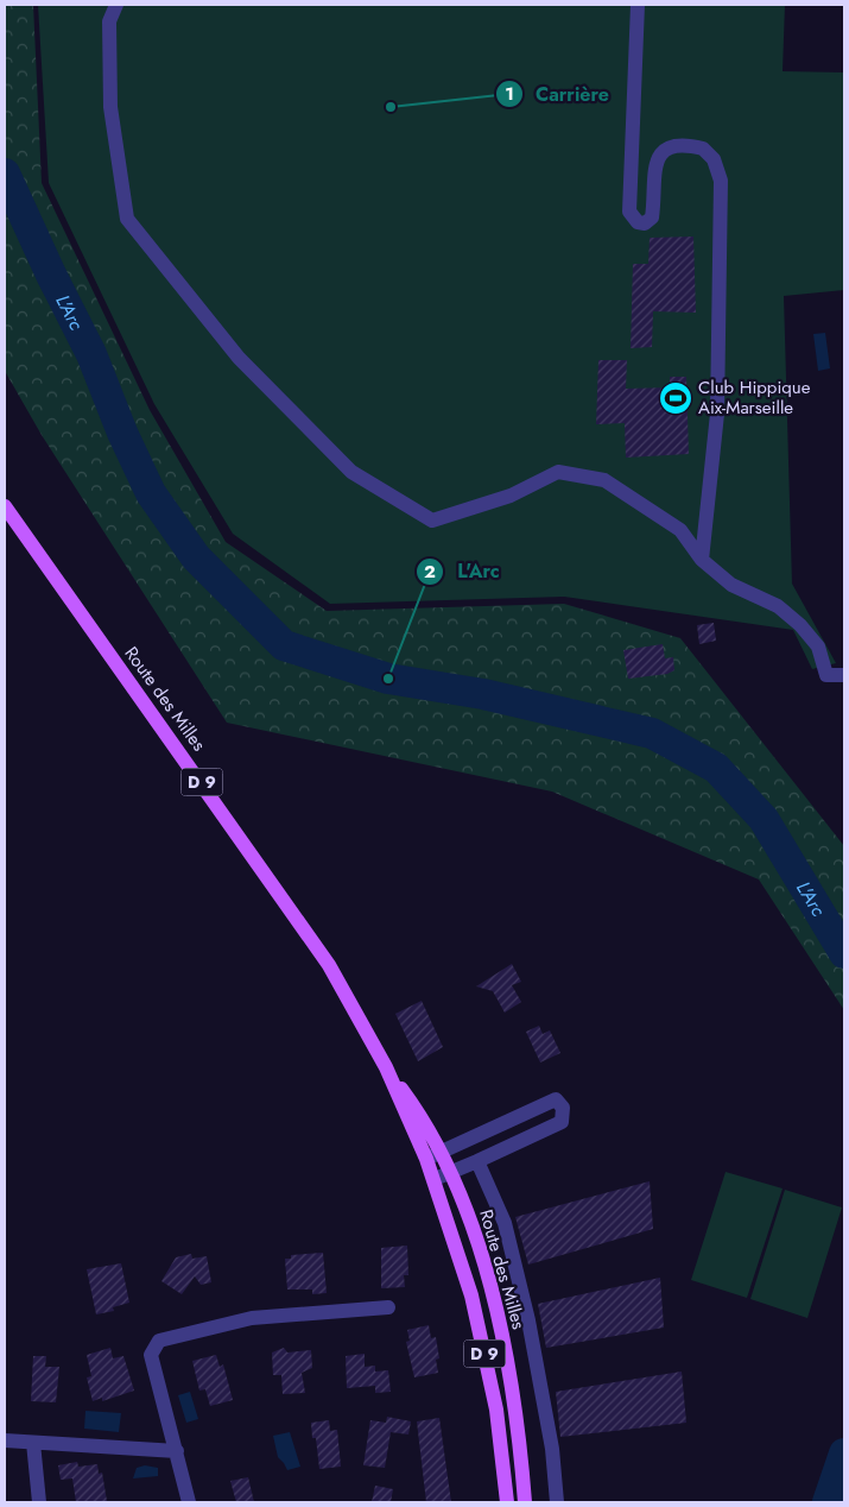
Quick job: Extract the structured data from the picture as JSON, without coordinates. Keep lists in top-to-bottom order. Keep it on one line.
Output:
{"streets":{"main road":["Route des Milles","D 9"]},"water":["L'Arc"],"places":{"other":["Carrière","L'Arc"],"sports":["Club Hippique Aix-Marseille"]}}
